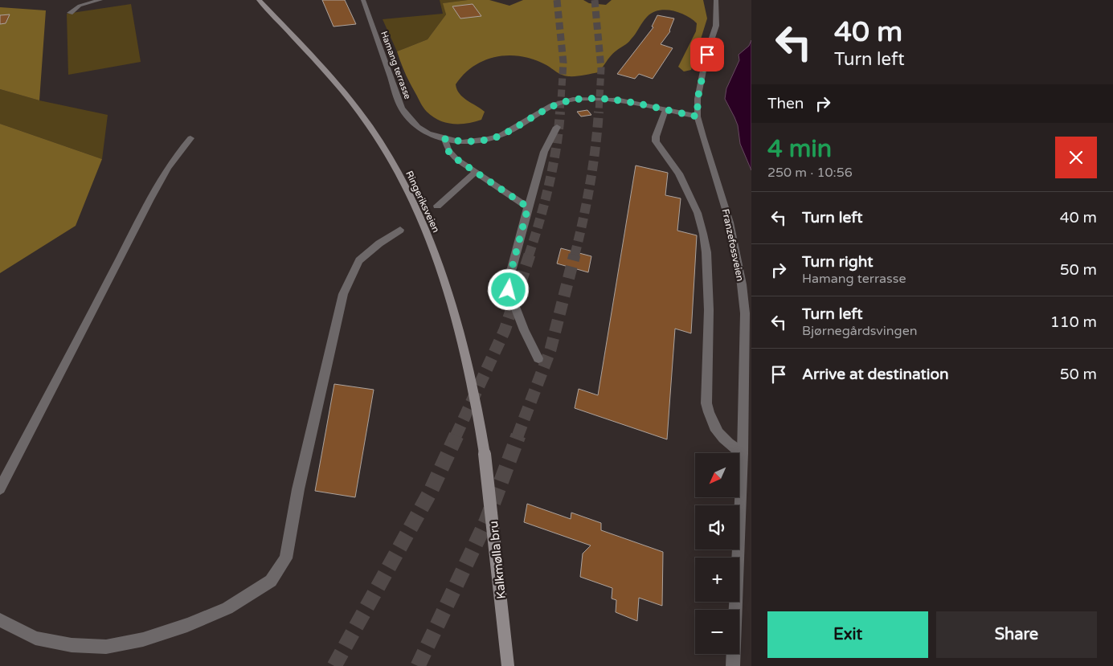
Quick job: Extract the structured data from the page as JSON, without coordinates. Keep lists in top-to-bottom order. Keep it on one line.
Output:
{"streets":{"main road":["Ringeriksveien","Kalkmølla bru"],"street":["Hamang terrasse","Franzefossveien"]},"crossings":[["Hamang terrasse","Franzefossveien"],["Ringeriksveien","Kalkmølla bru"]],"north":"bottom left","page":{"turn":["40 m","Turn left"],"then":"Then","heading":["4 min","250 m · 10:56"],"list":[{"name":"Turn left","value":"40 m"},{"name":"Turn right","note":"Hamang terrasse","value":"50 m"},{"name":"Turn left","note":"Bjørnegårdsvingen","value":"110 m"},{"name":"Arrive at destination","value":"50 m"}],"map_buttons":["+","−"],"buttons":["Exit","Share"]}}
